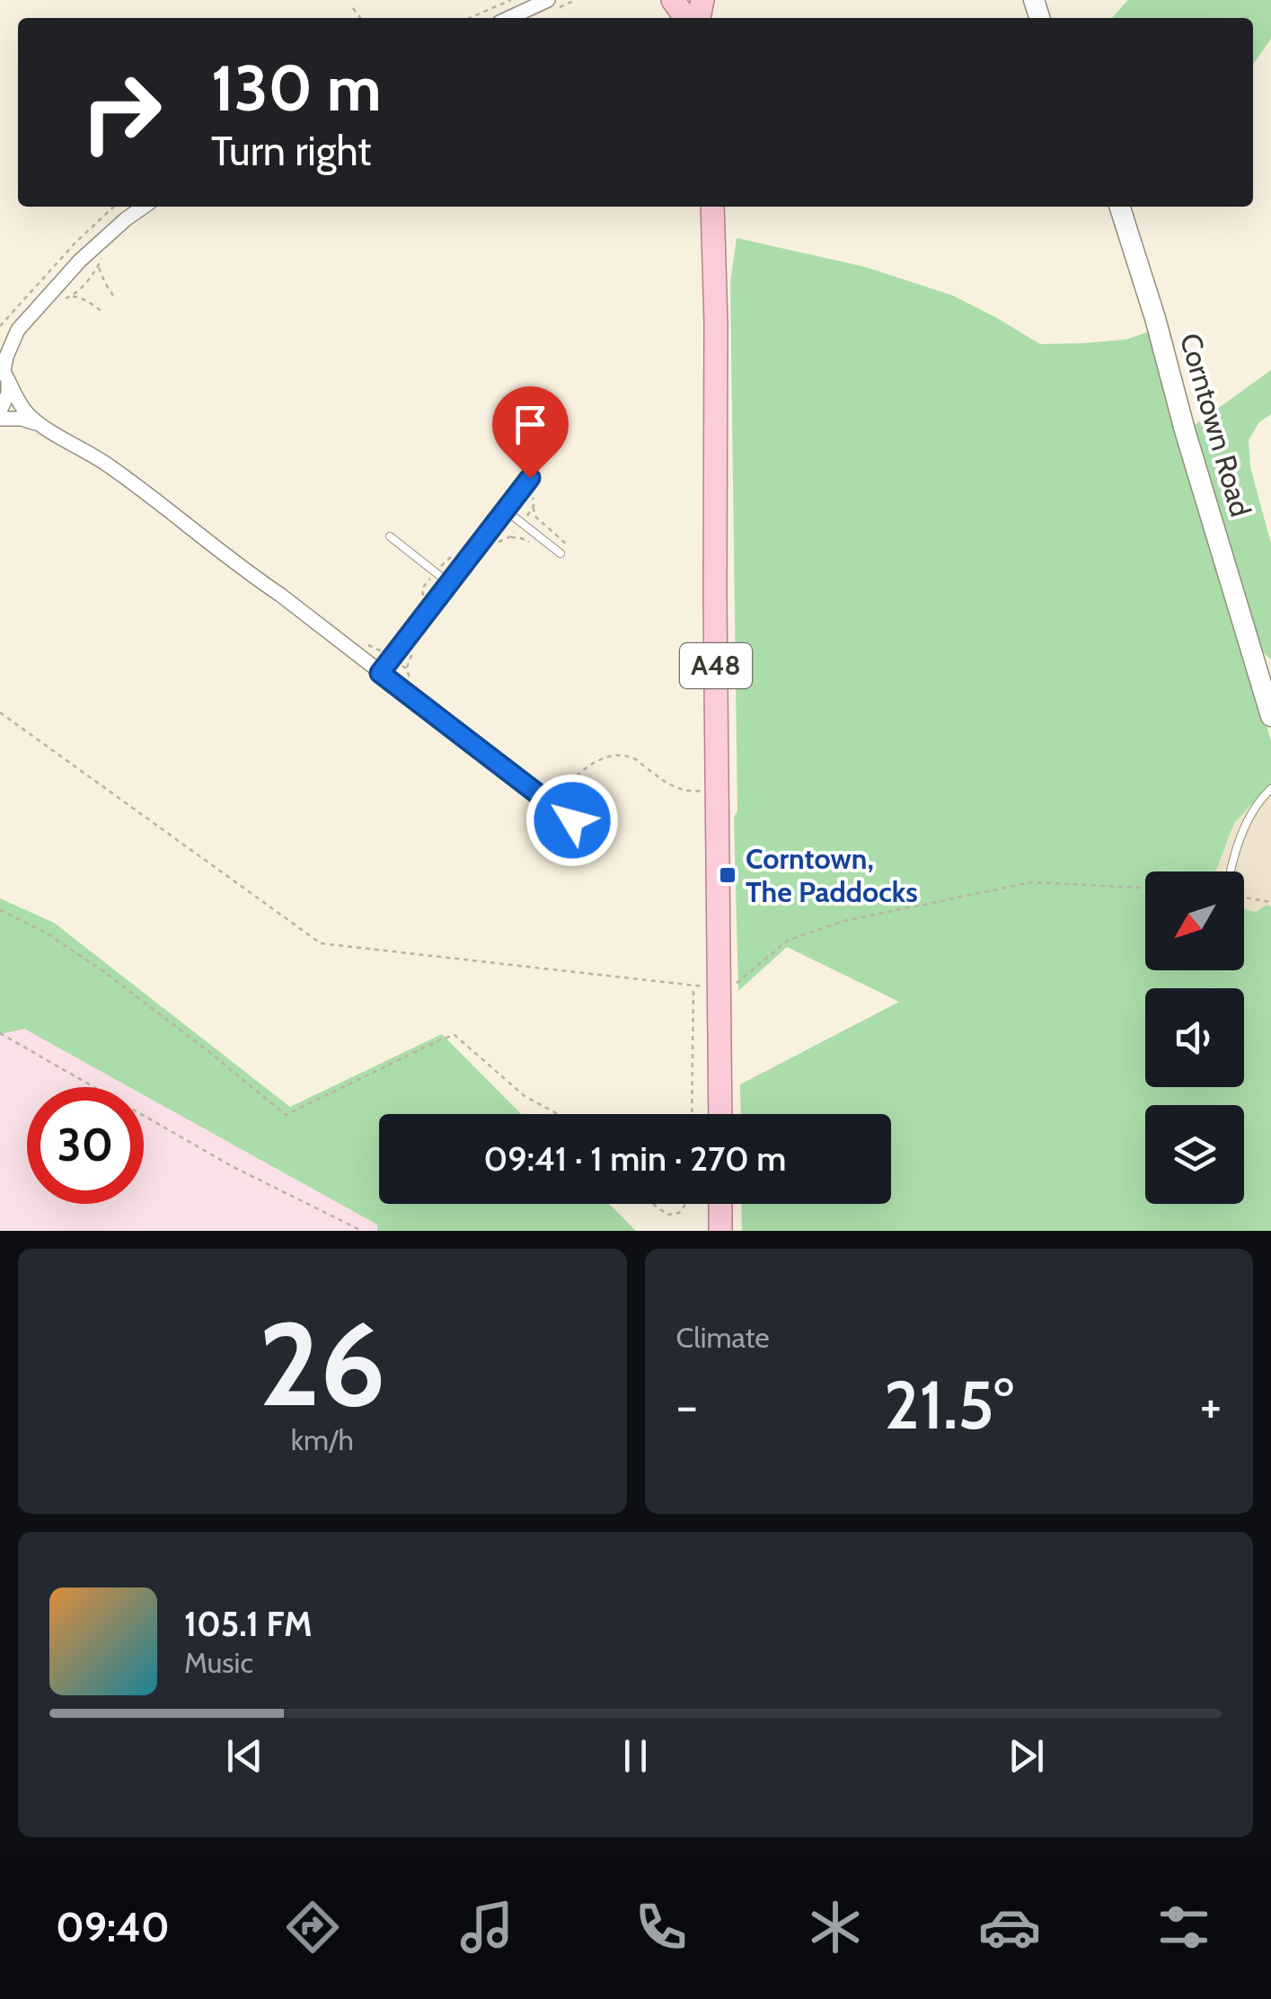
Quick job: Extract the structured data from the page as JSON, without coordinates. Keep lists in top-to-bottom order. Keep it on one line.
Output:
{"streets":{"main road":["Corntown Road","A48"]},"places":{"transit":["Corntown, The Paddocks"]},"north":"bottom left","page":{"turn":["130 m","Turn right"],"limit":"30","trip":"09:41 · 1 min · 270 m","tile":[["26","km/h"],"Climate"],"heat":["−","21.5°","+"],"song":["105.1 FM","Music"],"tabs":"09:40"}}
